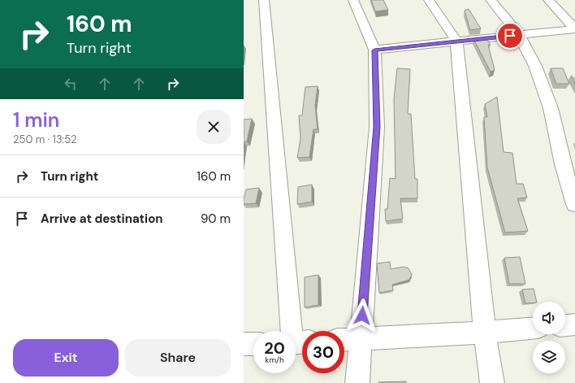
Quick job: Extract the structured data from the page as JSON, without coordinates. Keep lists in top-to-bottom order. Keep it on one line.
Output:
{"page":{"turn":["160 m","Turn right"],"heading":["1 min","250 m · 13:52"],"list":[{"name":"Turn right","value":"160 m"},{"name":"Arrive at destination","value":"90 m"}],"speed":"20 km/h","limit":"30","buttons":["Exit","Share"]}}
